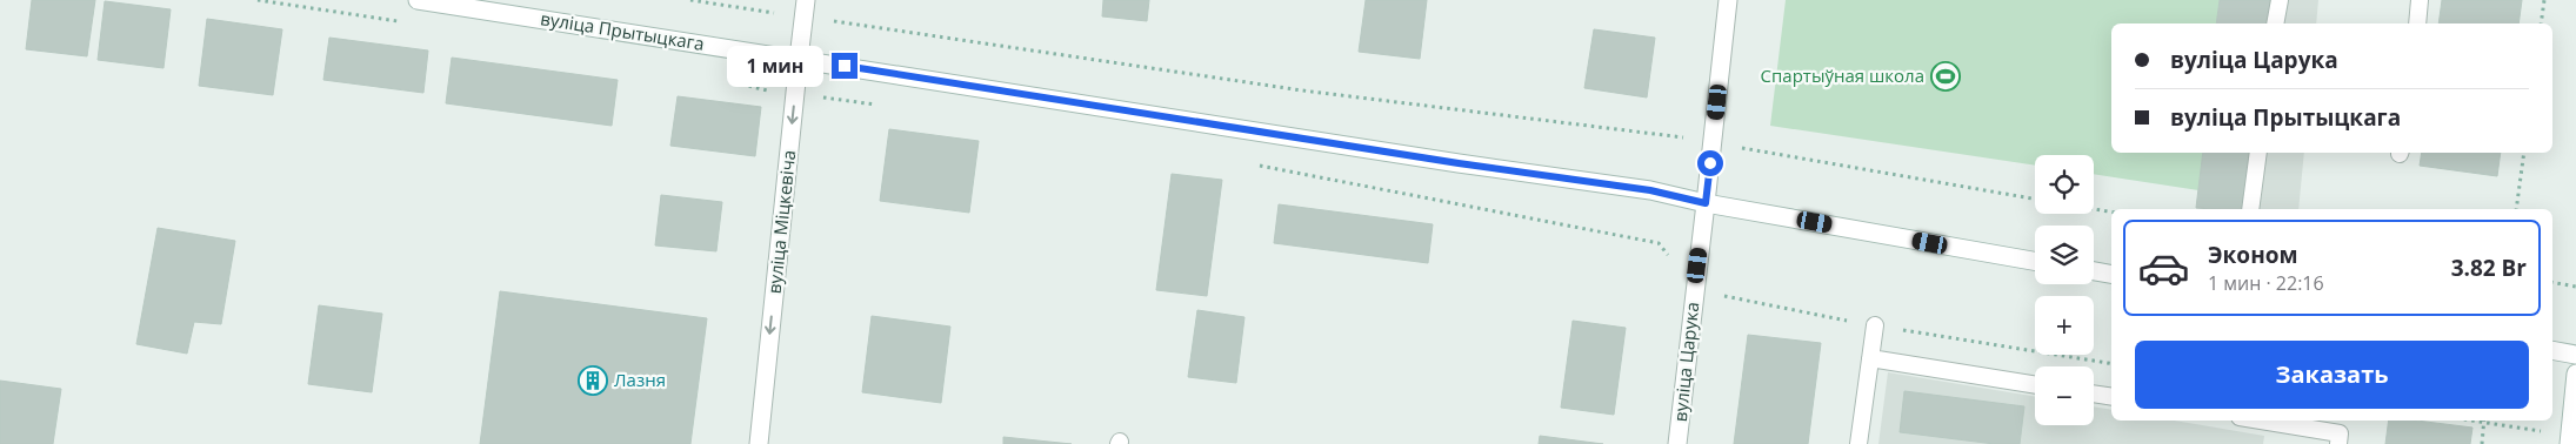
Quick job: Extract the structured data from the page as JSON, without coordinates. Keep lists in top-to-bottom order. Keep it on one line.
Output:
{"streets":{"main road":["вуліца Прытыцкага","вуліца Міцкевіча","вуліца Царука"]},"crossings":[["вуліца Прытыцкага","вуліца Міцкевіча"],["вуліца Прытыцкага","вуліца Царука"]],"one_way":["вуліца Міцкевіча"],"places":{"sports":["Спартыўная школа"],"building":["Лазня"]},"page":{"banner":["вуліца Царука","вуліца Прытыцкага"],"bubble":"1 мин","map_buttons":["+","−"],"list":[{"name":"Эконом","note":"1 мин · 22:16","value":"3.82 Br"}],"buttons":"Заказать"}}
